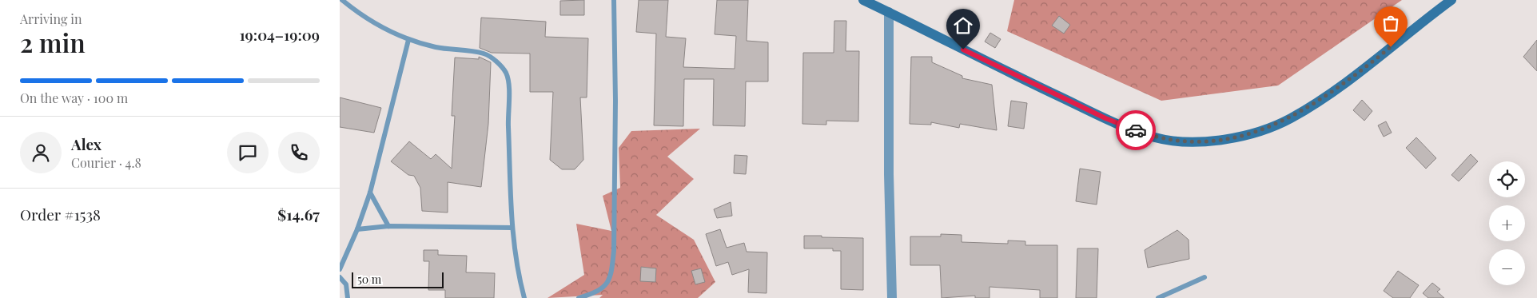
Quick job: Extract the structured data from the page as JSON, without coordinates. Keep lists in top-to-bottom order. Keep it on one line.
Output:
{"scale_bar":"50 m","page":{"heading":["2 min","Arriving in","19:04–19:09"],"panel":["Alex","Courier · 4.8","Order #1538","$14.67"],"bar":"On the way · 100 m","map_buttons":["+","−"],"scale":"50 m"}}
